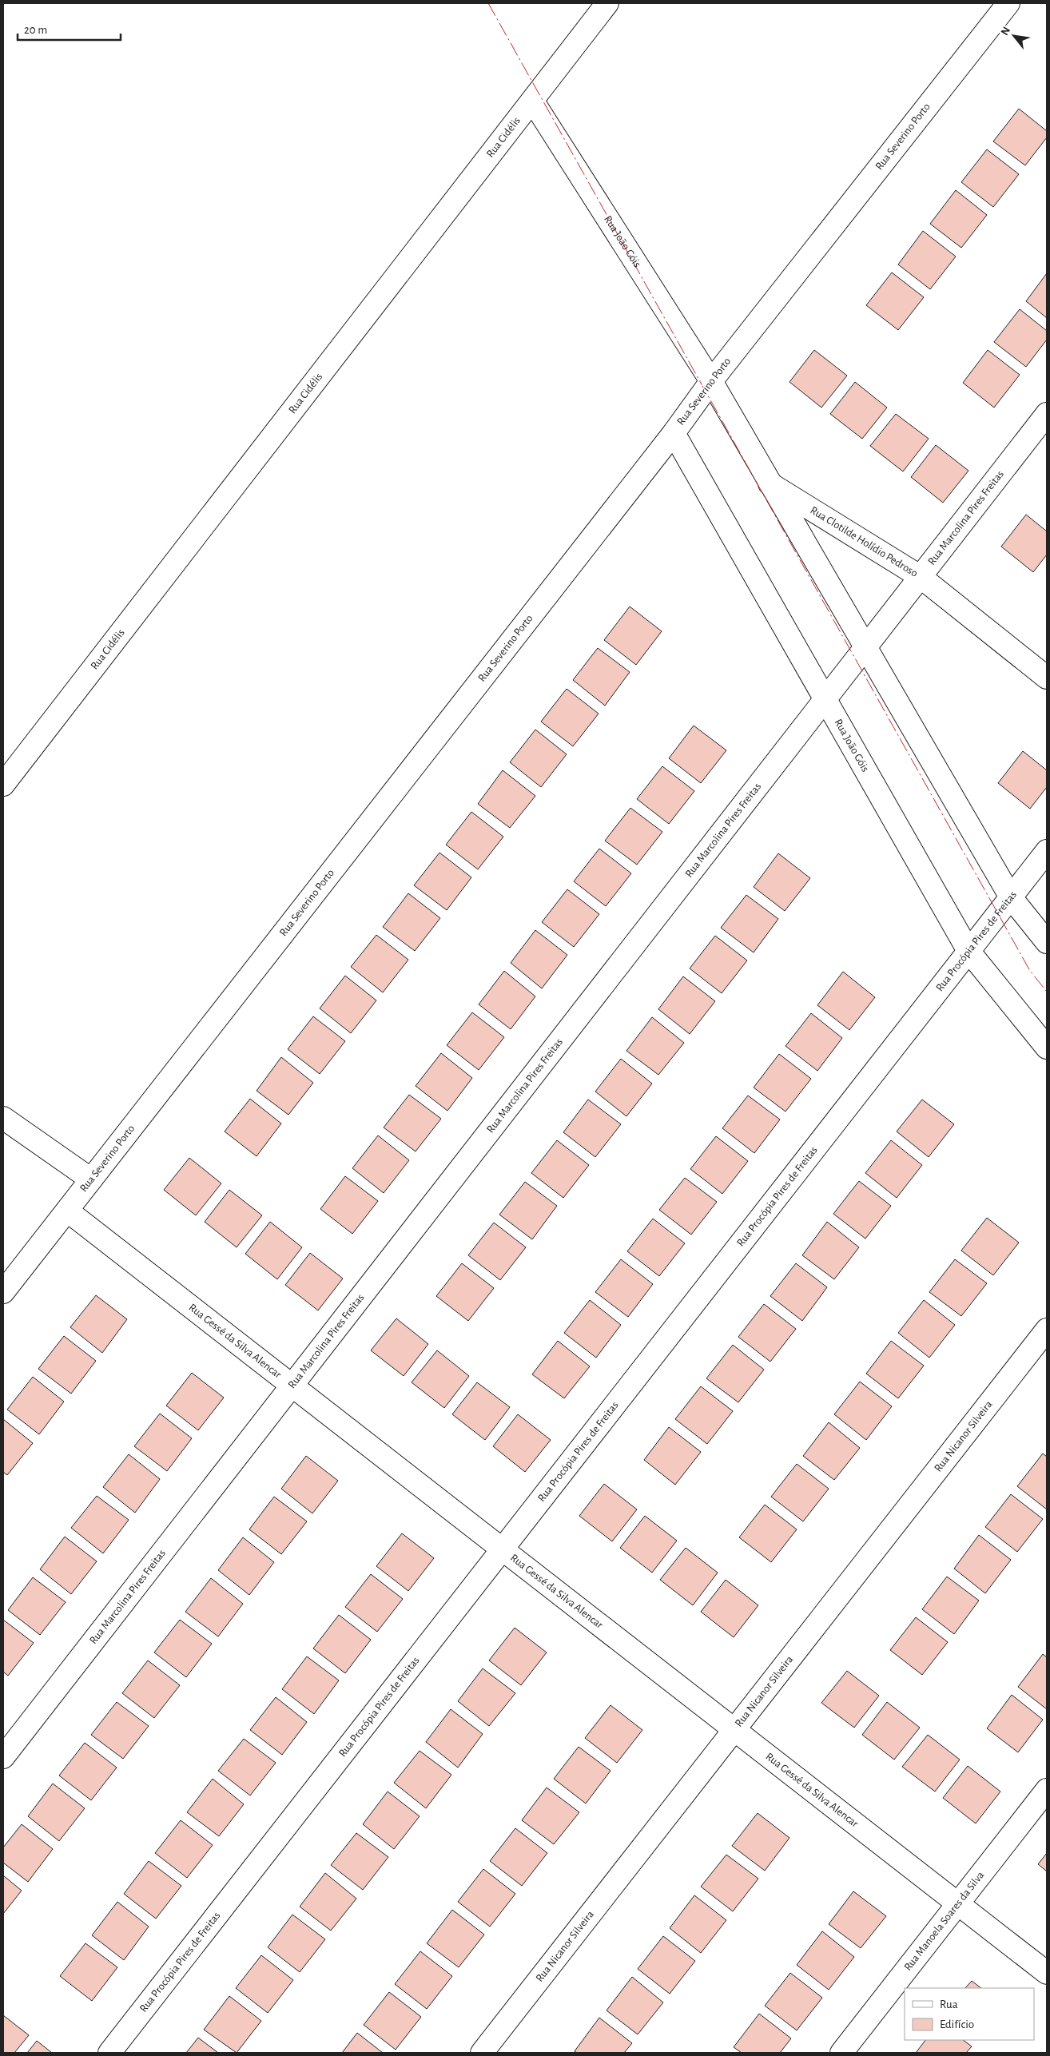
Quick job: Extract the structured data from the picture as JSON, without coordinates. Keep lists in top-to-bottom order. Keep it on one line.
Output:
{"streets":{"street":["Rua Severino Porto","Rua Cidélis","Rua João Góis","Rua Marcolina Pires Freitas","Rua Clotilde Holídio Pedroso","Rua Procópia Pires de Freitas","Rua Gessé da Silva Alencar","Rua Nicanor Silveira","Rua Manoela Soares da Silva"]},"crossings":[["Rua Severino Porto","Rua João Góis"],["Rua Severino Porto","Rua Clotilde Holídio Pedroso"],["Rua Severino Porto","Rua Gessé da Silva Alencar"],["Rua Cidélis","Rua João Góis"],["Rua João Góis","Rua Marcolina Pires Freitas"],["Rua João Góis","Rua Clotilde Holídio Pedroso"],["Rua João Góis","Rua Procópia Pires de Freitas"],["Rua Marcolina Pires Freitas","Rua Clotilde Holídio Pedroso"],["Rua Marcolina Pires Freitas","Rua Gessé da Silva Alencar"],["Rua Procópia Pires de Freitas","Rua Gessé da Silva Alencar"],["Rua Gessé da Silva Alencar","Rua Nicanor Silveira"],["Rua Gessé da Silva Alencar","Rua Manoela Soares da Silva"]],"legend":["Rua","Edifício"],"scale_bar":"20 m","north":"top left"}
